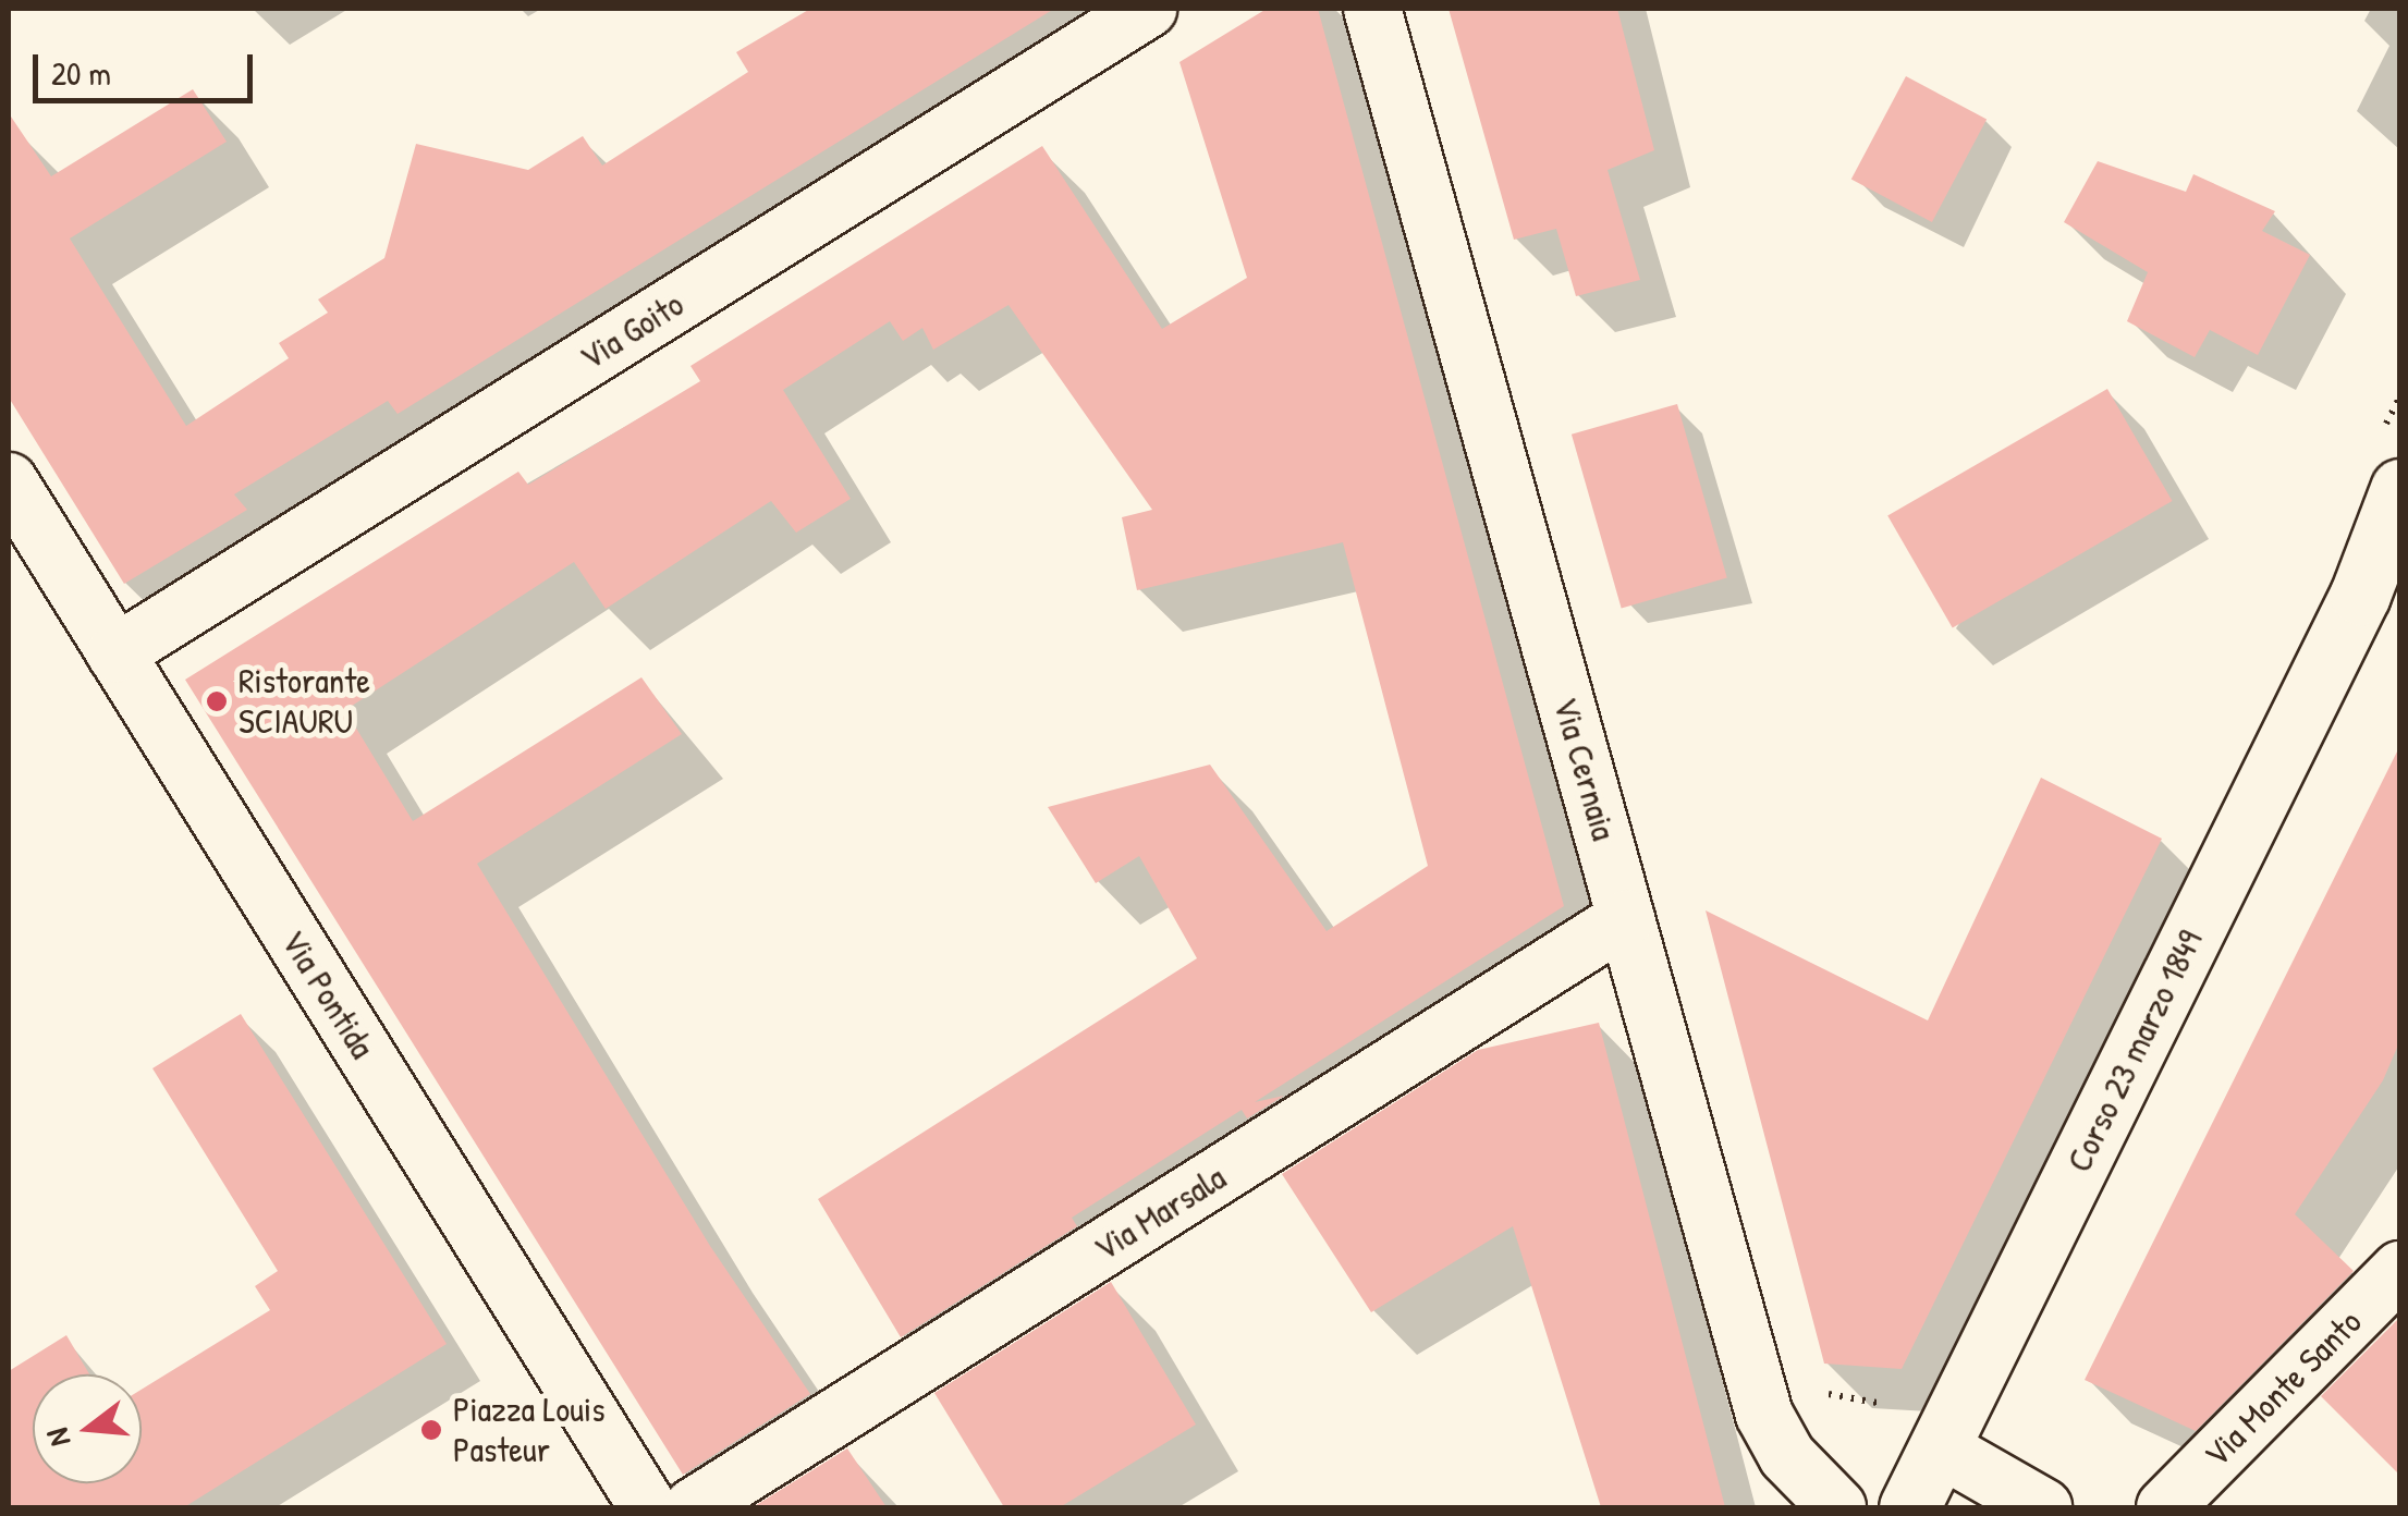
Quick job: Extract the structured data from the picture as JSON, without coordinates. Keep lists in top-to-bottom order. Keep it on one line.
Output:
{"streets":{"street":["Via Goito","Via Cernaia","Via Pontida","Corso 23 marzo 1849","Via Marsala","Via Monte Santo"]},"crossings":[["Via Goito","Via Pontida"],["Via Cernaia","Via Marsala"]],"places":["Ristorante SCIAURU","Piazza Louis Pasteur"],"scale_bar":"20 m","north":"left"}
